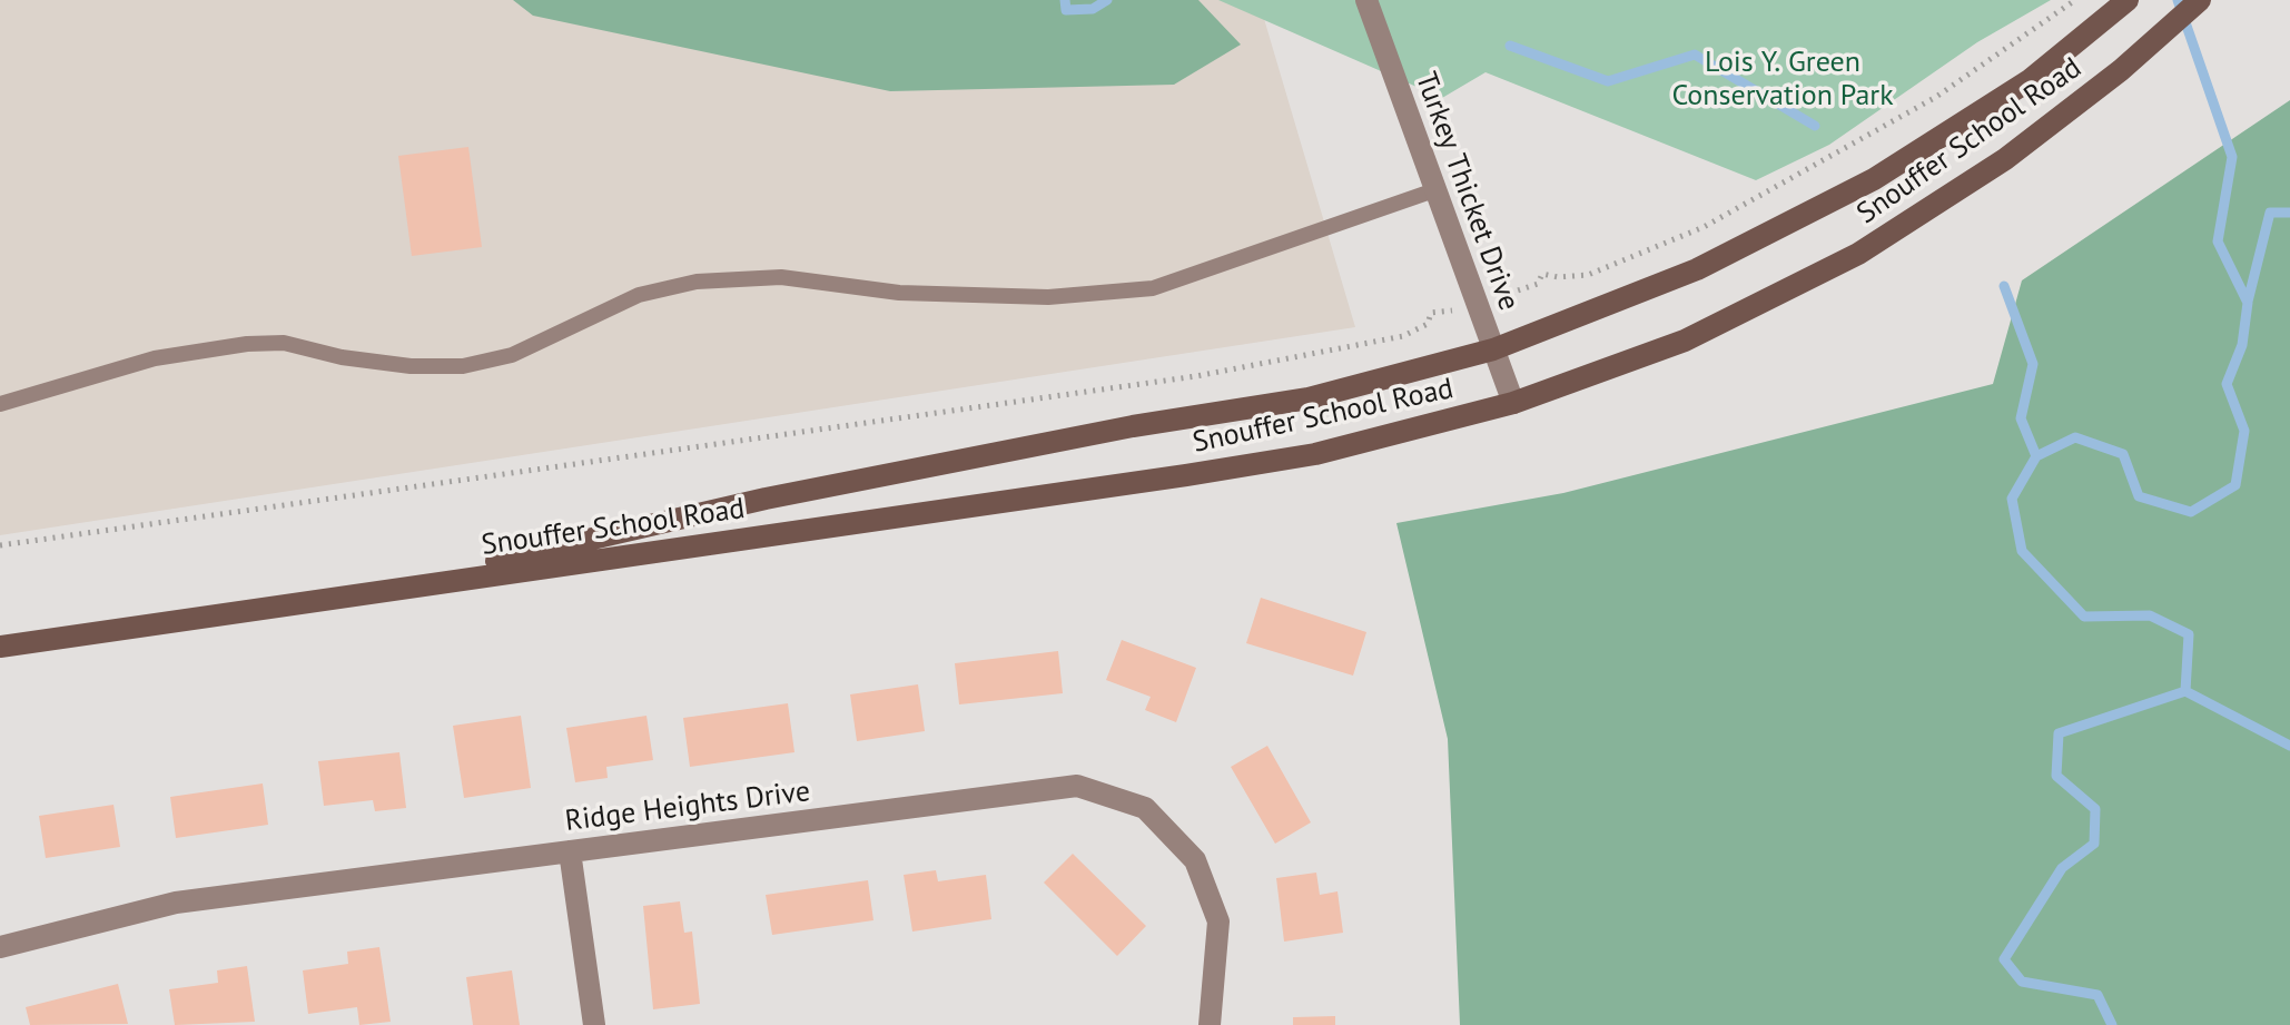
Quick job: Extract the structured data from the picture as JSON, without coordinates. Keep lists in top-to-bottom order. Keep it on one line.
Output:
{"streets":{"main road":["Snouffer School Road"],"street":["Turkey Thicket Drive","Ridge Heights Drive"]},"crossings":[["Snouffer School Road","Turkey Thicket Drive"]],"parks":["Lois Y. Green Conservation Park"]}
